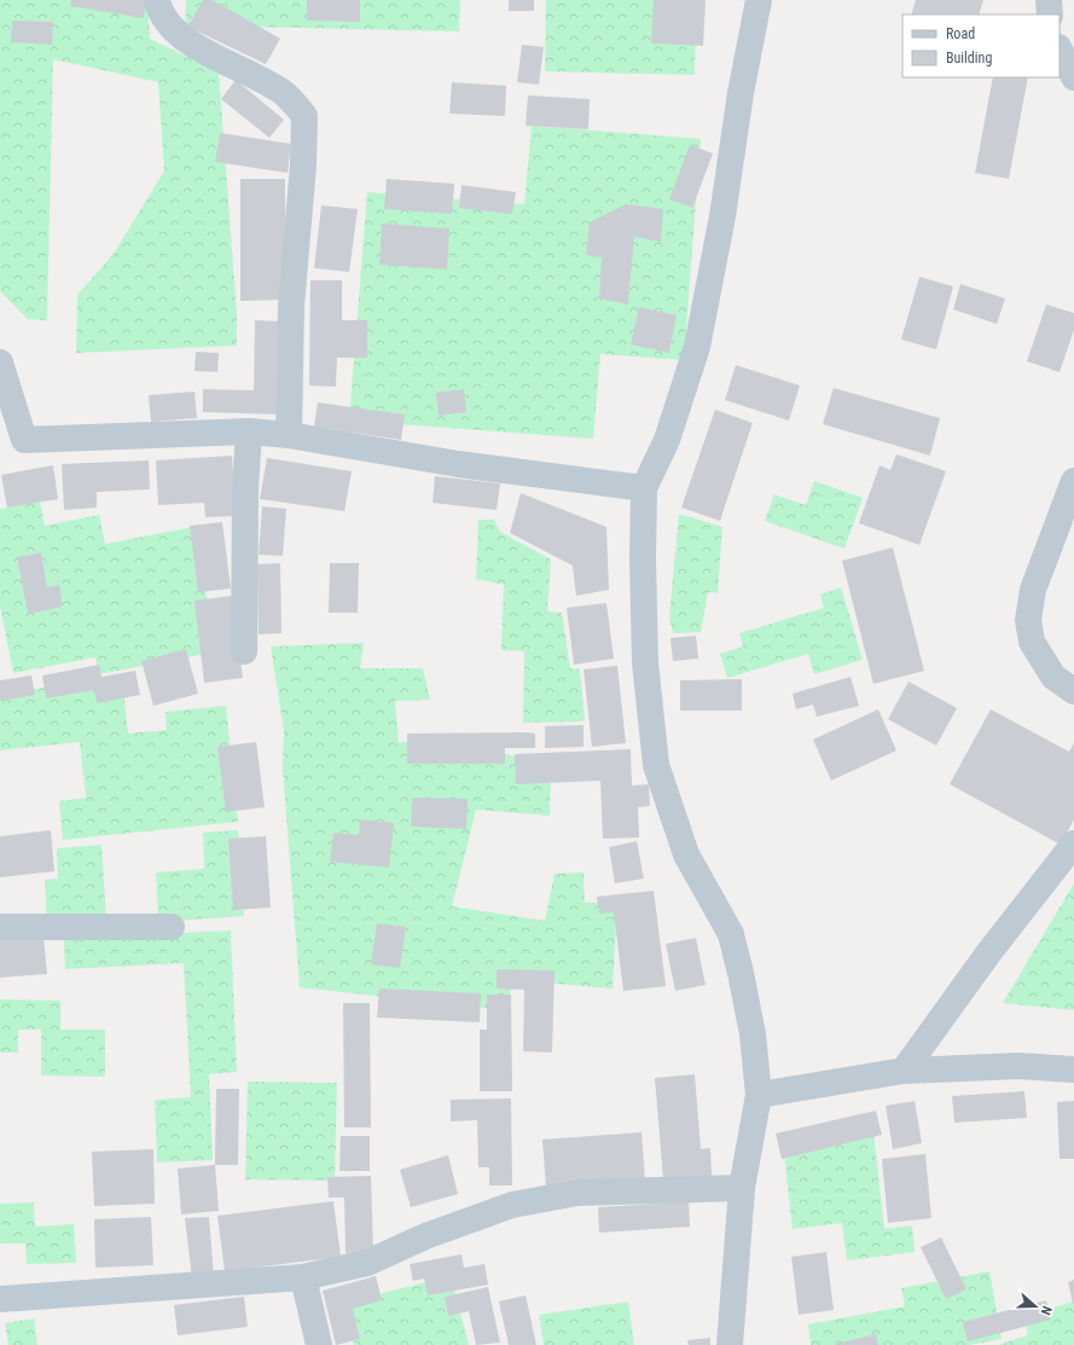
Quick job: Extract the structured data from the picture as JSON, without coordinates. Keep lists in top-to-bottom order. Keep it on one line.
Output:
{"legend":["Road","Building"],"north":"right"}
